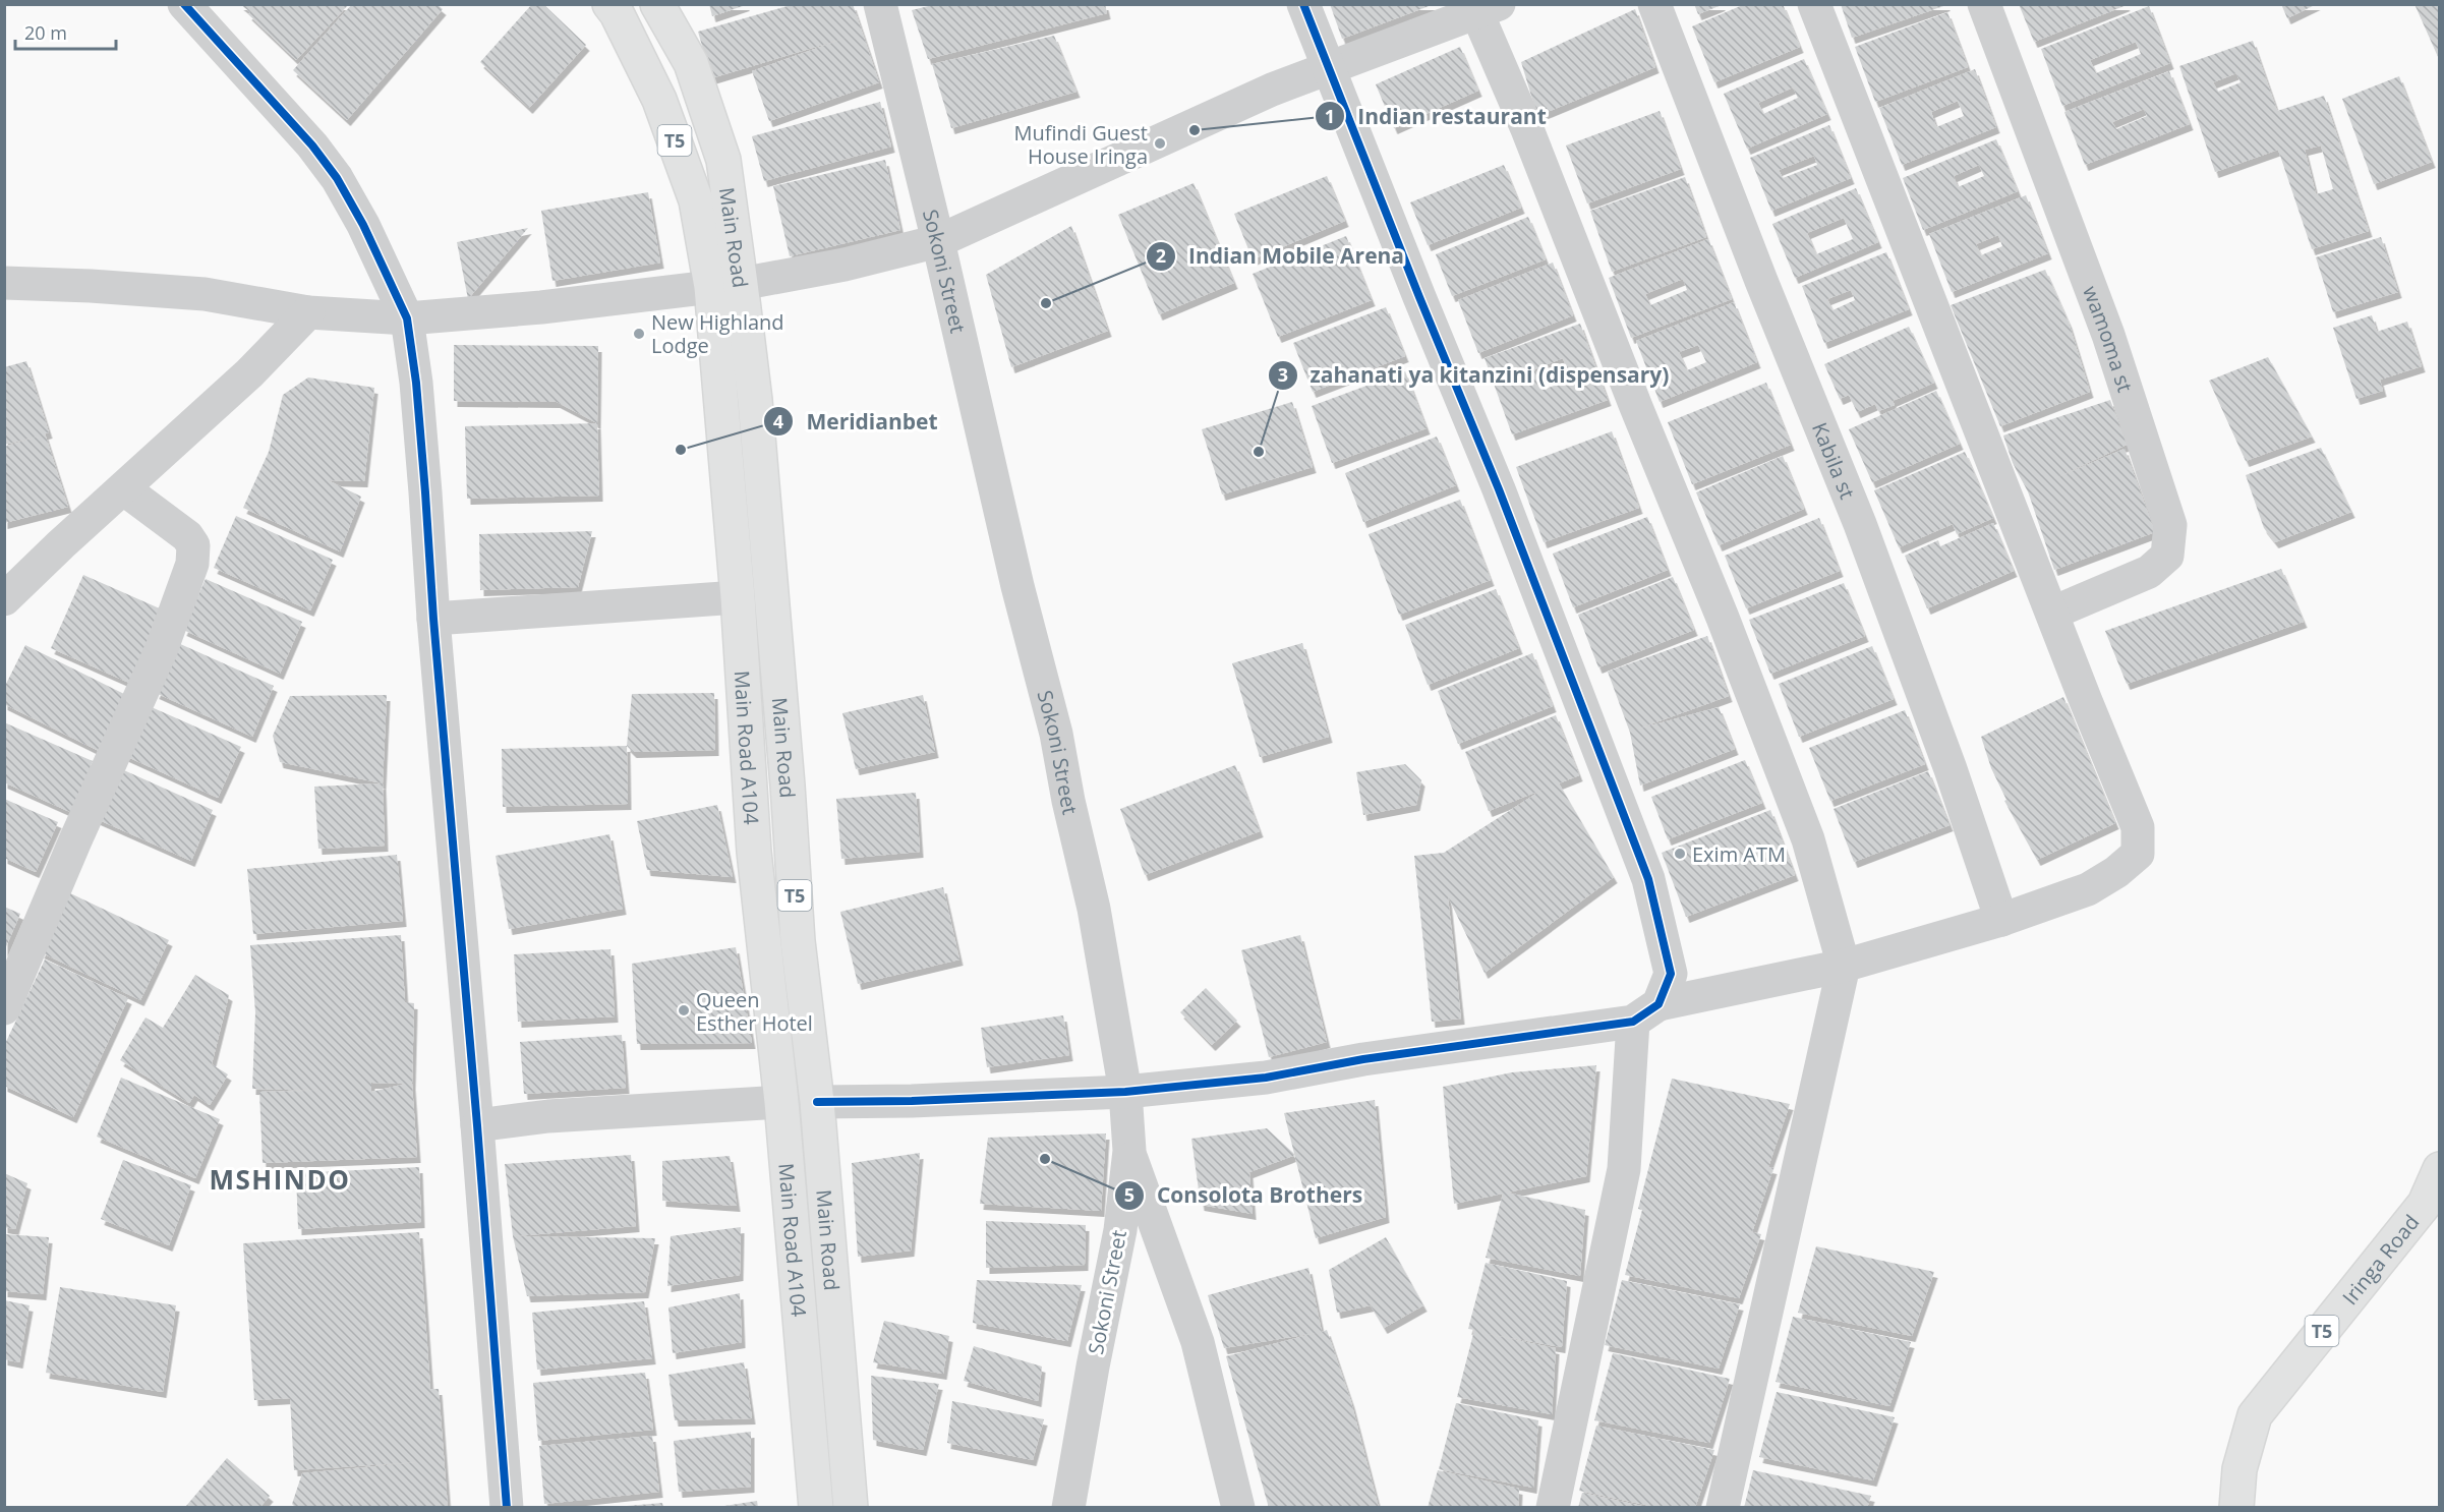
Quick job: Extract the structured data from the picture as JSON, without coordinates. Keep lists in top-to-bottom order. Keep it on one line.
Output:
{"streets":{"highway":["T5","Main Road","Main Road A104","Iringa Road"],"street":["Sokoni Street","wamoma st","Kabila st"]},"crossings":[["Main Road","Main Road A104"]],"districts":["MSHINDO"],"places":["Indian restaurant","Mufindi Guest House Iringa","Indian Mobile Arena","New Highland Lodge","Meridianbet","zahanati ya kitanzini (dispensary)","Exim ATM","Queen Esther Hotel","Consolota Brothers"],"scale_bar":"20 m"}
